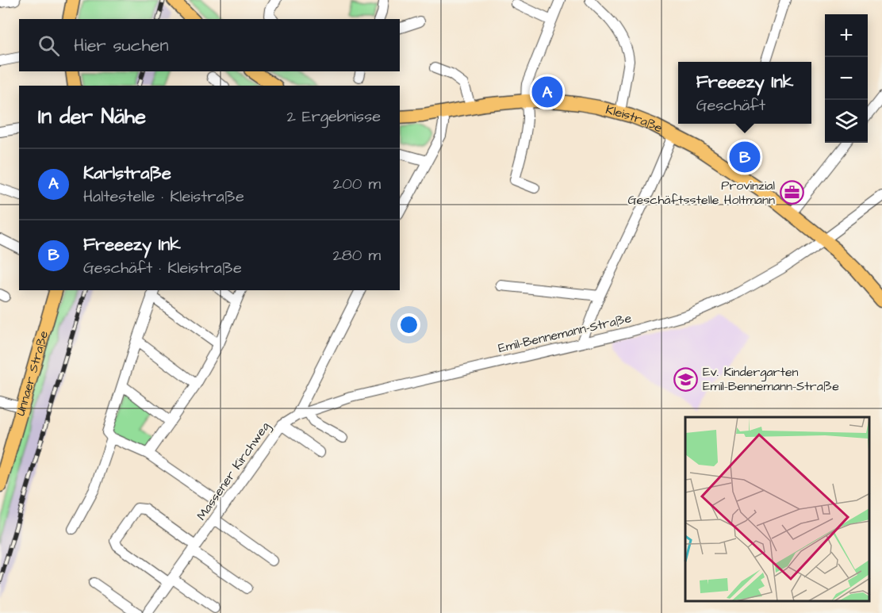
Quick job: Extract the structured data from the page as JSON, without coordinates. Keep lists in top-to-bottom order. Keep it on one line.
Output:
{"streets":{"main road":["Kleistraße","Unnaer Straße"],"street":["Emil-Bennemann-Straße","Massener Kirchweg"]},"crossings":[["Kleistraße","Emil-Bennemann-Straße"],["Emil-Bennemann-Straße","Massener Kirchweg"]],"places":{"office":["Provinzial Geschäftsstelle Holtmann"],"school or university":["Ev. Kindergarten Emil-Bennemann-Straße"]},"page":{"map_buttons":["+","−"],"search":"Hier suchen","popup":["Freeezy Ink","Geschäft"],"pins":["A","B"],"heading":["In der Nähe","2 Ergebnisse"],"list":[{"mark":"A","name":"Karlstraße","note":"Haltestelle · Kleistraße","value":"200 m"},{"mark":"B","name":"Freeezy Ink","note":"Geschäft · Kleistraße","value":"280 m"}]}}
